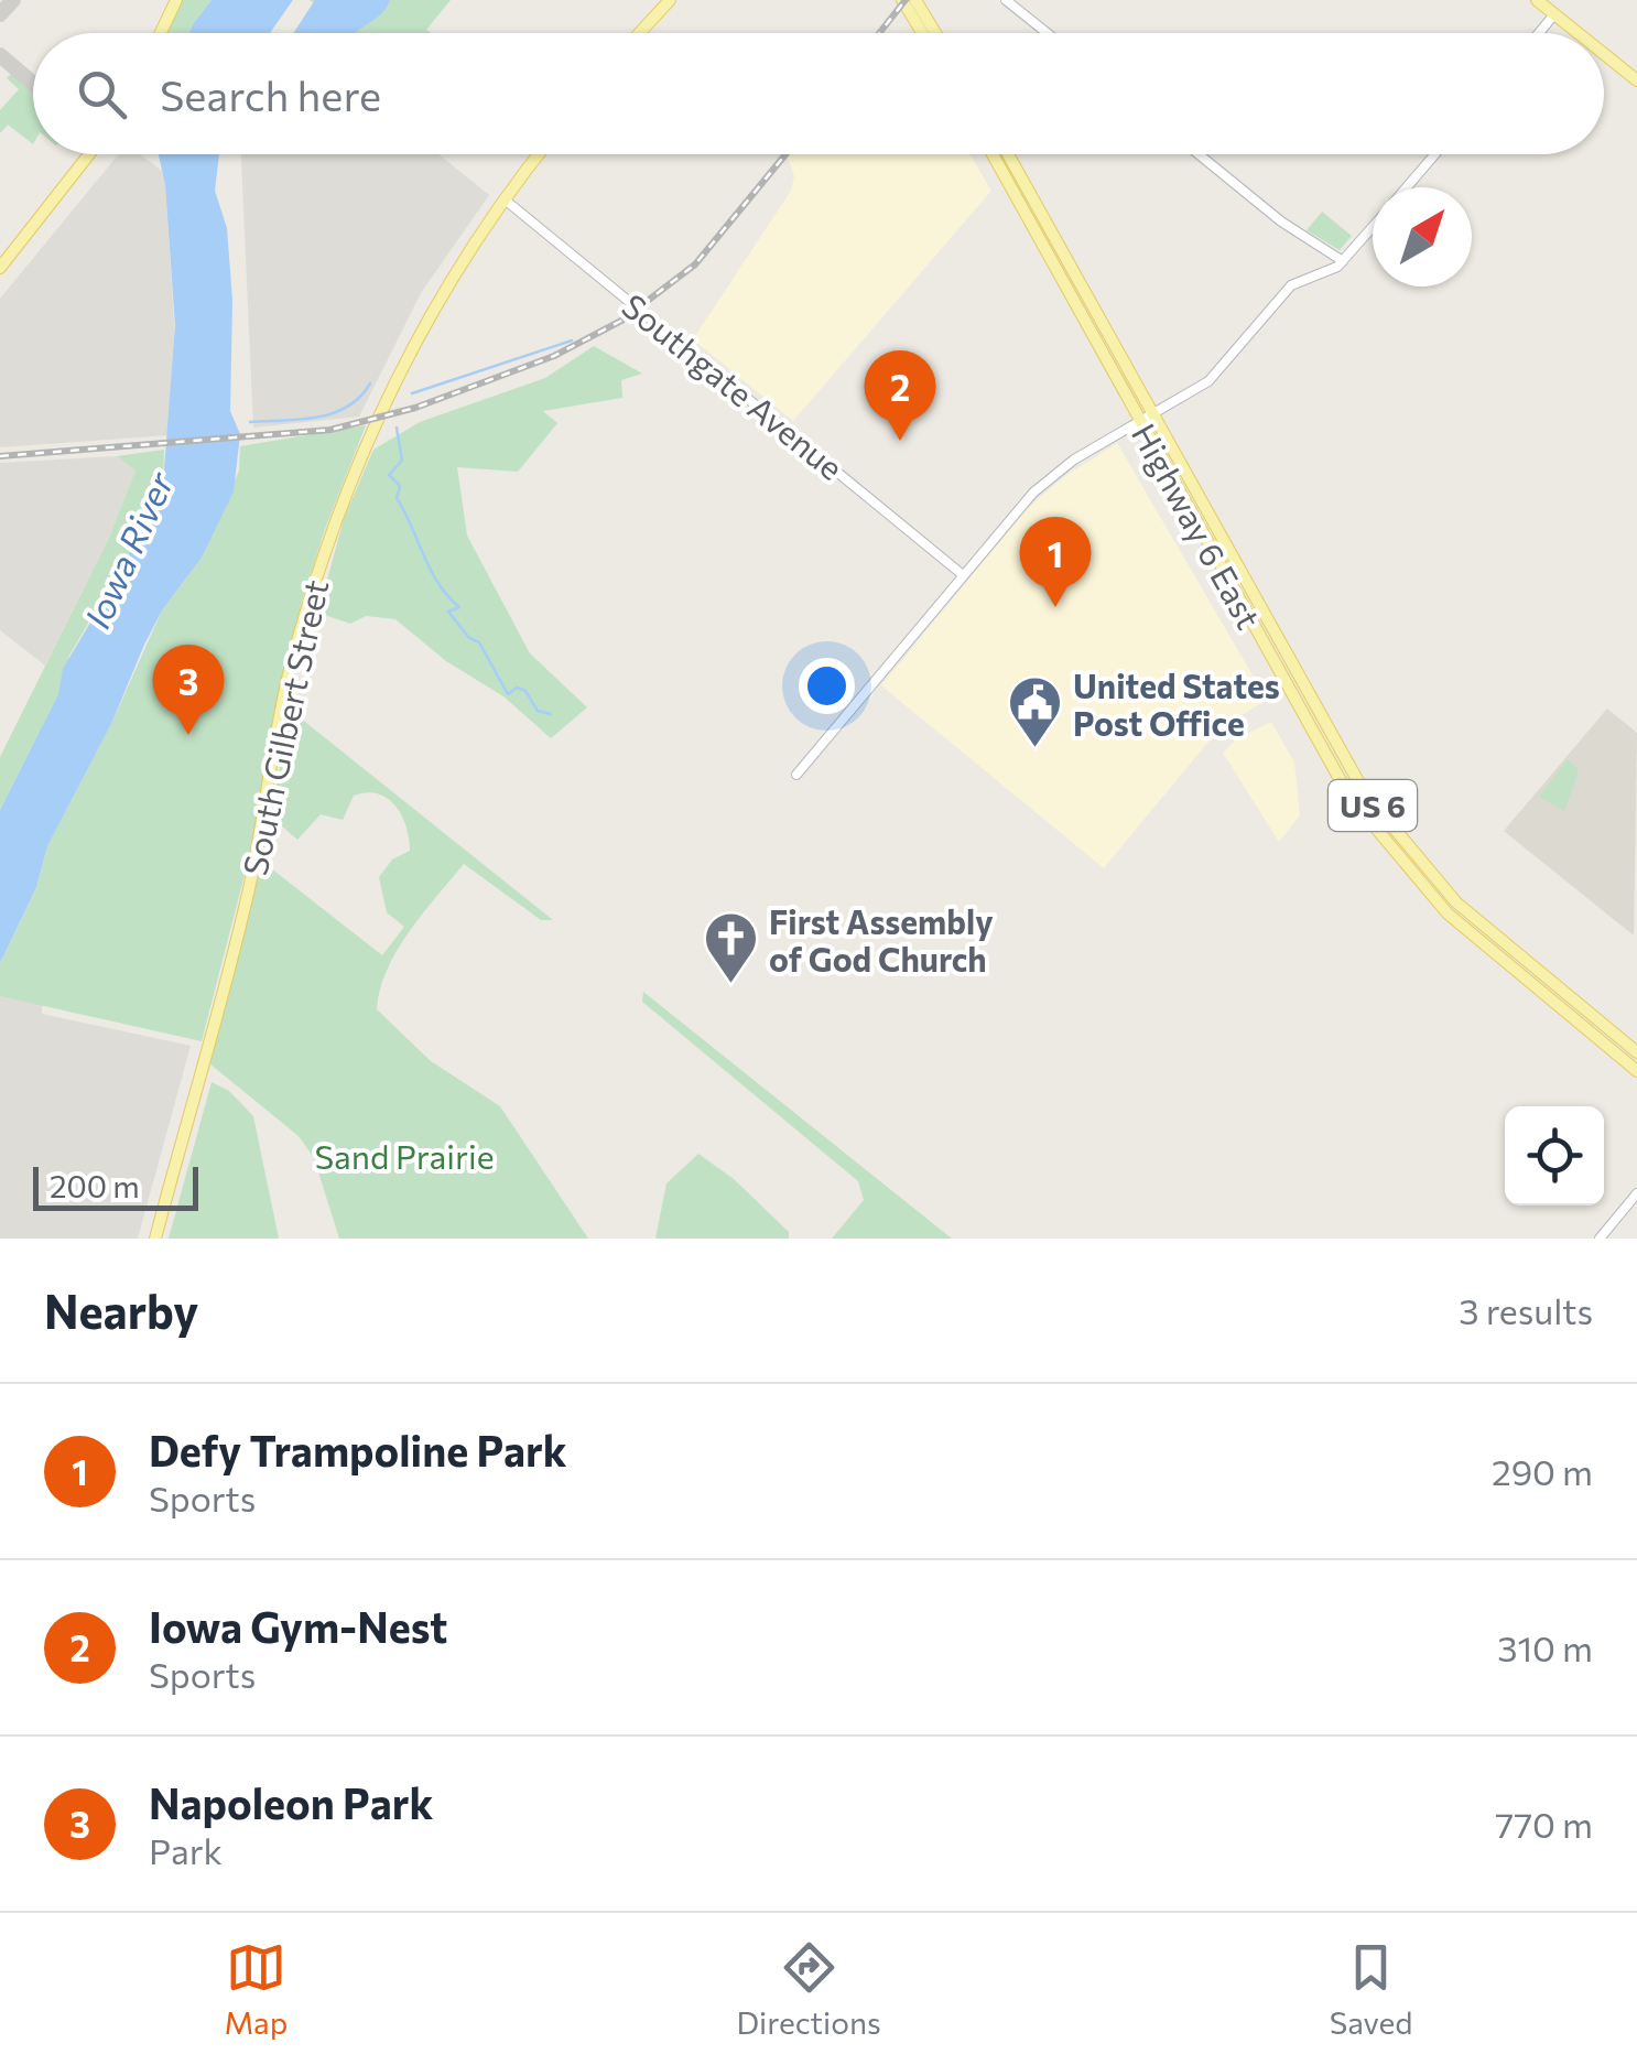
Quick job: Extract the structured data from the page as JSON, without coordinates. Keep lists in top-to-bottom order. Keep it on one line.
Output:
{"streets":{"main road":["Highway 6 East","South Gilbert Street","US 6"],"street":["Southgate Avenue"]},"crossings":[["Southgate Avenue","South Gilbert Street"]],"water":["Iowa River"],"parks":["Sand Prairie"],"places":{"public building":["United States Post Office"],"church":["First Assembly of God Church"]},"scale_bar":"200 m","north":"top right","page":{"search":"Search here","pins":["2","1","3"],"scale":"200 m","heading":["Nearby","3 results"],"list":[{"mark":"1","name":"Defy Trampoline Park","note":"Sports","value":"290 m"},{"mark":"2","name":"Iowa Gym-Nest","note":"Sports","value":"310 m"},{"mark":"3","name":"Napoleon Park","note":"Park","value":"770 m"}],"nav":["Map","Directions","Saved"]}}
